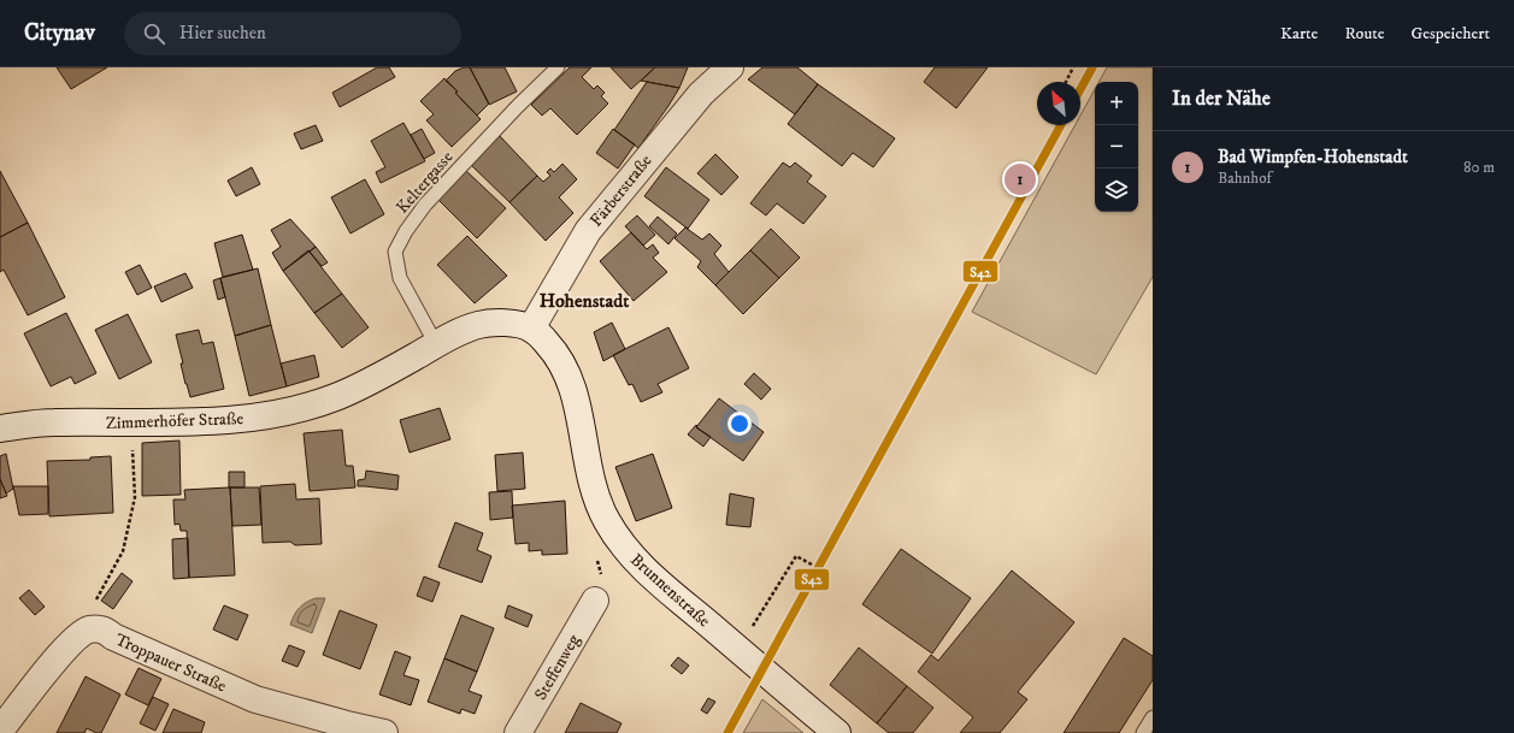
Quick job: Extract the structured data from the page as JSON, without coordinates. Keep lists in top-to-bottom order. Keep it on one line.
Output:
{"streets":{"street":["Färberstraße","Zimmerhöfer Straße","Brunnenstraße","Troppauer Straße","Steffenweg"],"lane":["Keltergasse"]},"crossings":[["Keltergasse","Zimmerhöfer Straße"],["Färberstraße","Zimmerhöfer Straße"],["Färberstraße","Brunnenstraße"],["Zimmerhöfer Straße","Brunnenstraße"]],"districts":["Hohenstadt"],"lines":["transit line S42"],"north":"top left","page":{"header":"Citynav","search":"Hier suchen","nav":["Karte","Route","Gespeichert"],"heading":"In der Nähe","map_buttons":["+","−"],"list":[{"mark":"1","name":"Bad Wimpfen-Hohenstadt","note":"Bahnhof","value":"80 m"}],"pins":"1"}}
